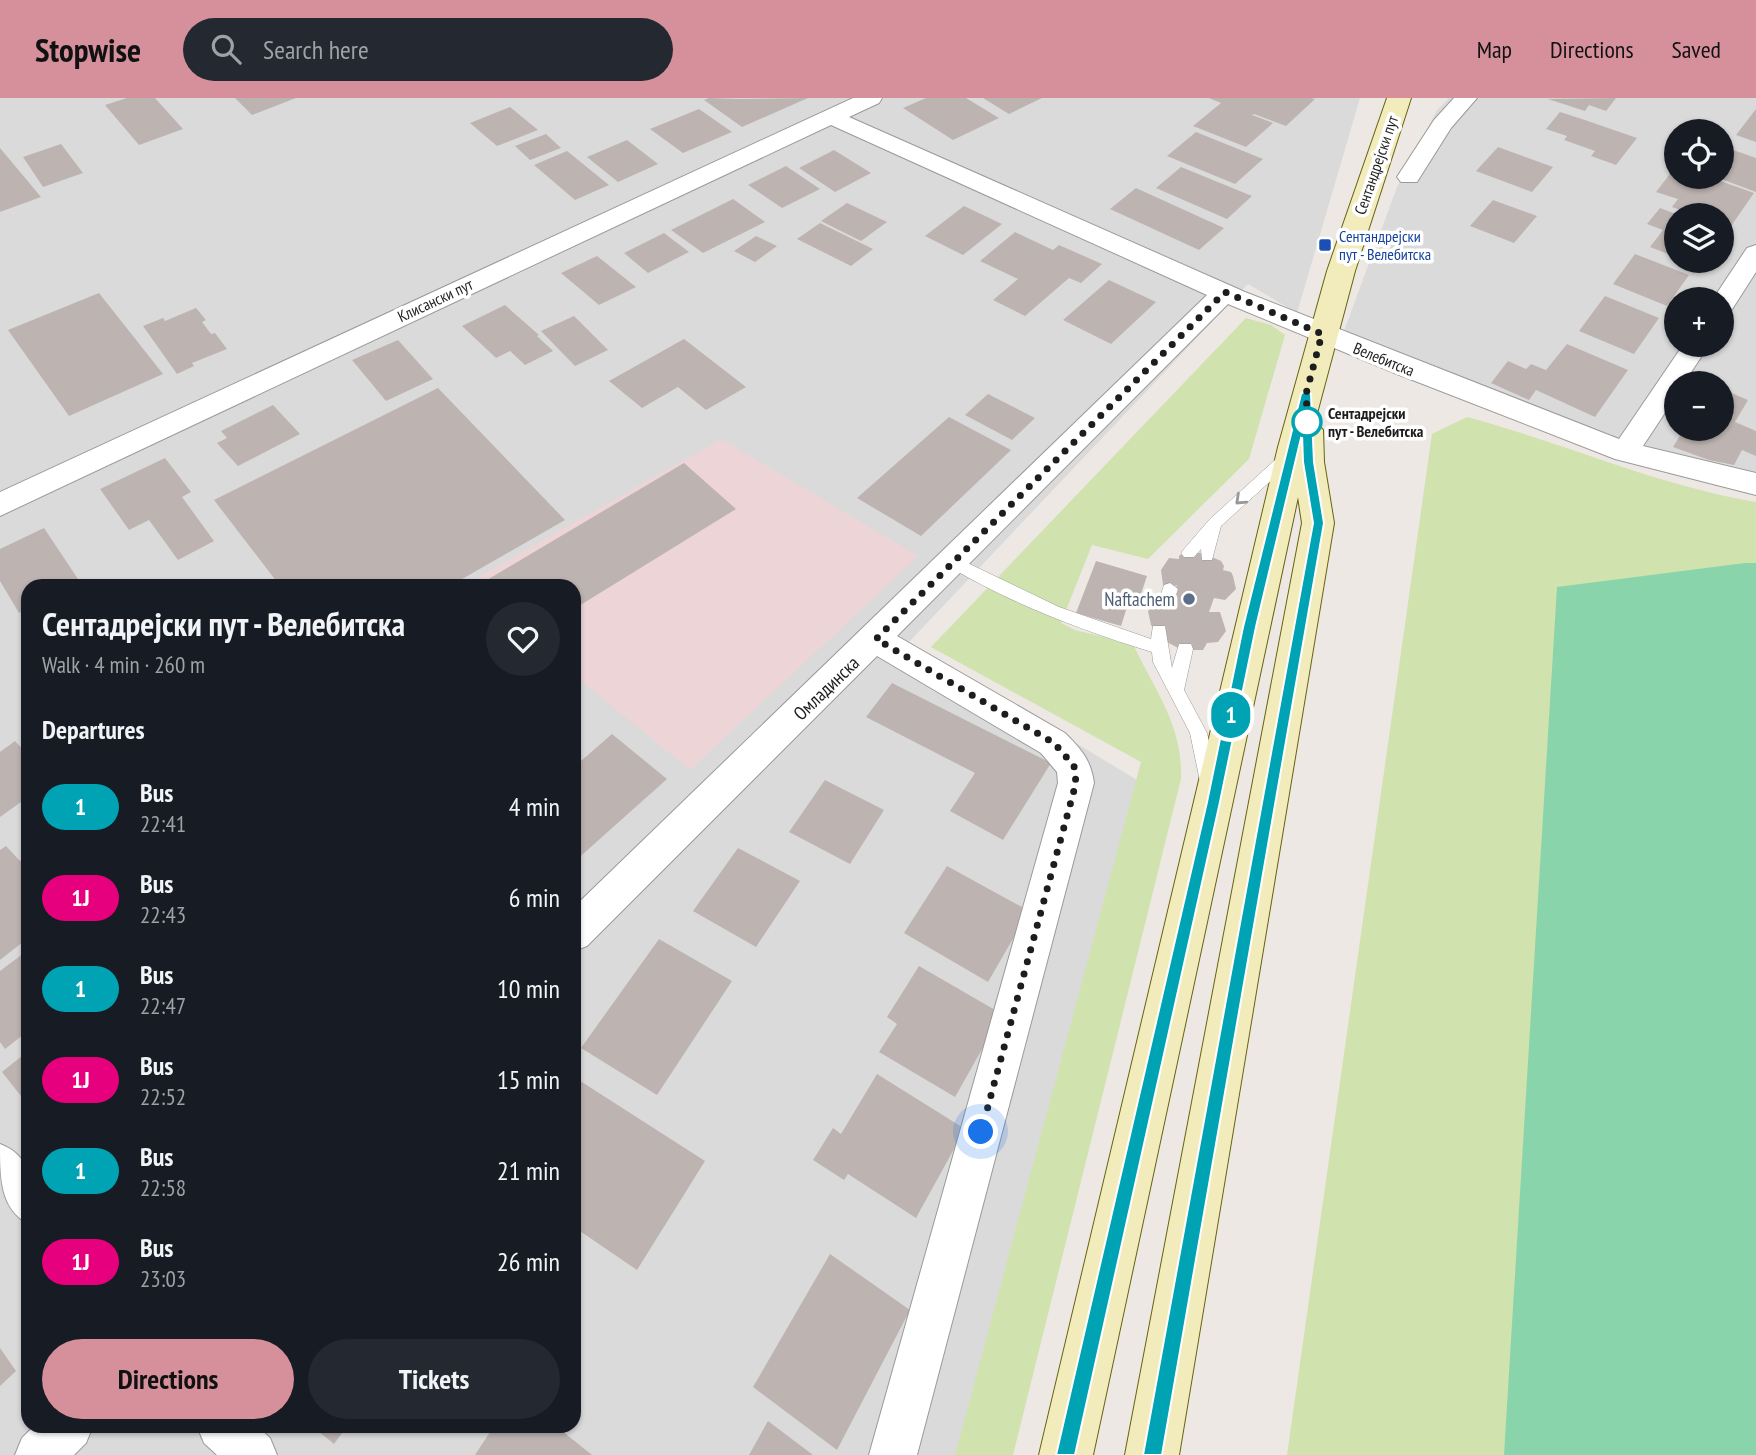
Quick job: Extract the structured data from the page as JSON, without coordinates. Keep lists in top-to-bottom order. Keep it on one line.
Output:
{"streets":{"main road":["Сентандрејски пут"],"street":["Клисански пут","Велебитска","Омладинска"]},"crossings":[["Сентандрејски пут","Велебитска"],["Клисански пут","Велебитска"],["Велебитска","Омладинска"]],"places":{"transit":["Сентандрејски пут - Велебитска"],"other":["Сентадрејски пут - Велебитска","Naftachem"]},"lines":["bus line 1"],"page":{"header":"Stopwise","search":"Search here","nav":["Map","Directions","Saved"],"on_map":"1","map_buttons":["+","−"],"heading":[["Сентадрејски пут - Велебитска","Walk · 4 min · 260 m"],"Departures"],"list":[{"mark":"1","name":"Bus","note":"22:41","value":"4 min"},{"mark":"1J","name":"Bus","note":"22:43","value":"6 min"},{"mark":"1","name":"Bus","note":"22:47","value":"10 min"},{"mark":"1J","name":"Bus","note":"22:52","value":"15 min"},{"mark":"1","name":"Bus","note":"22:58","value":"21 min"},{"mark":"1J","name":"Bus","note":"23:03","value":"26 min"}],"buttons":["Directions","Tickets"]}}
